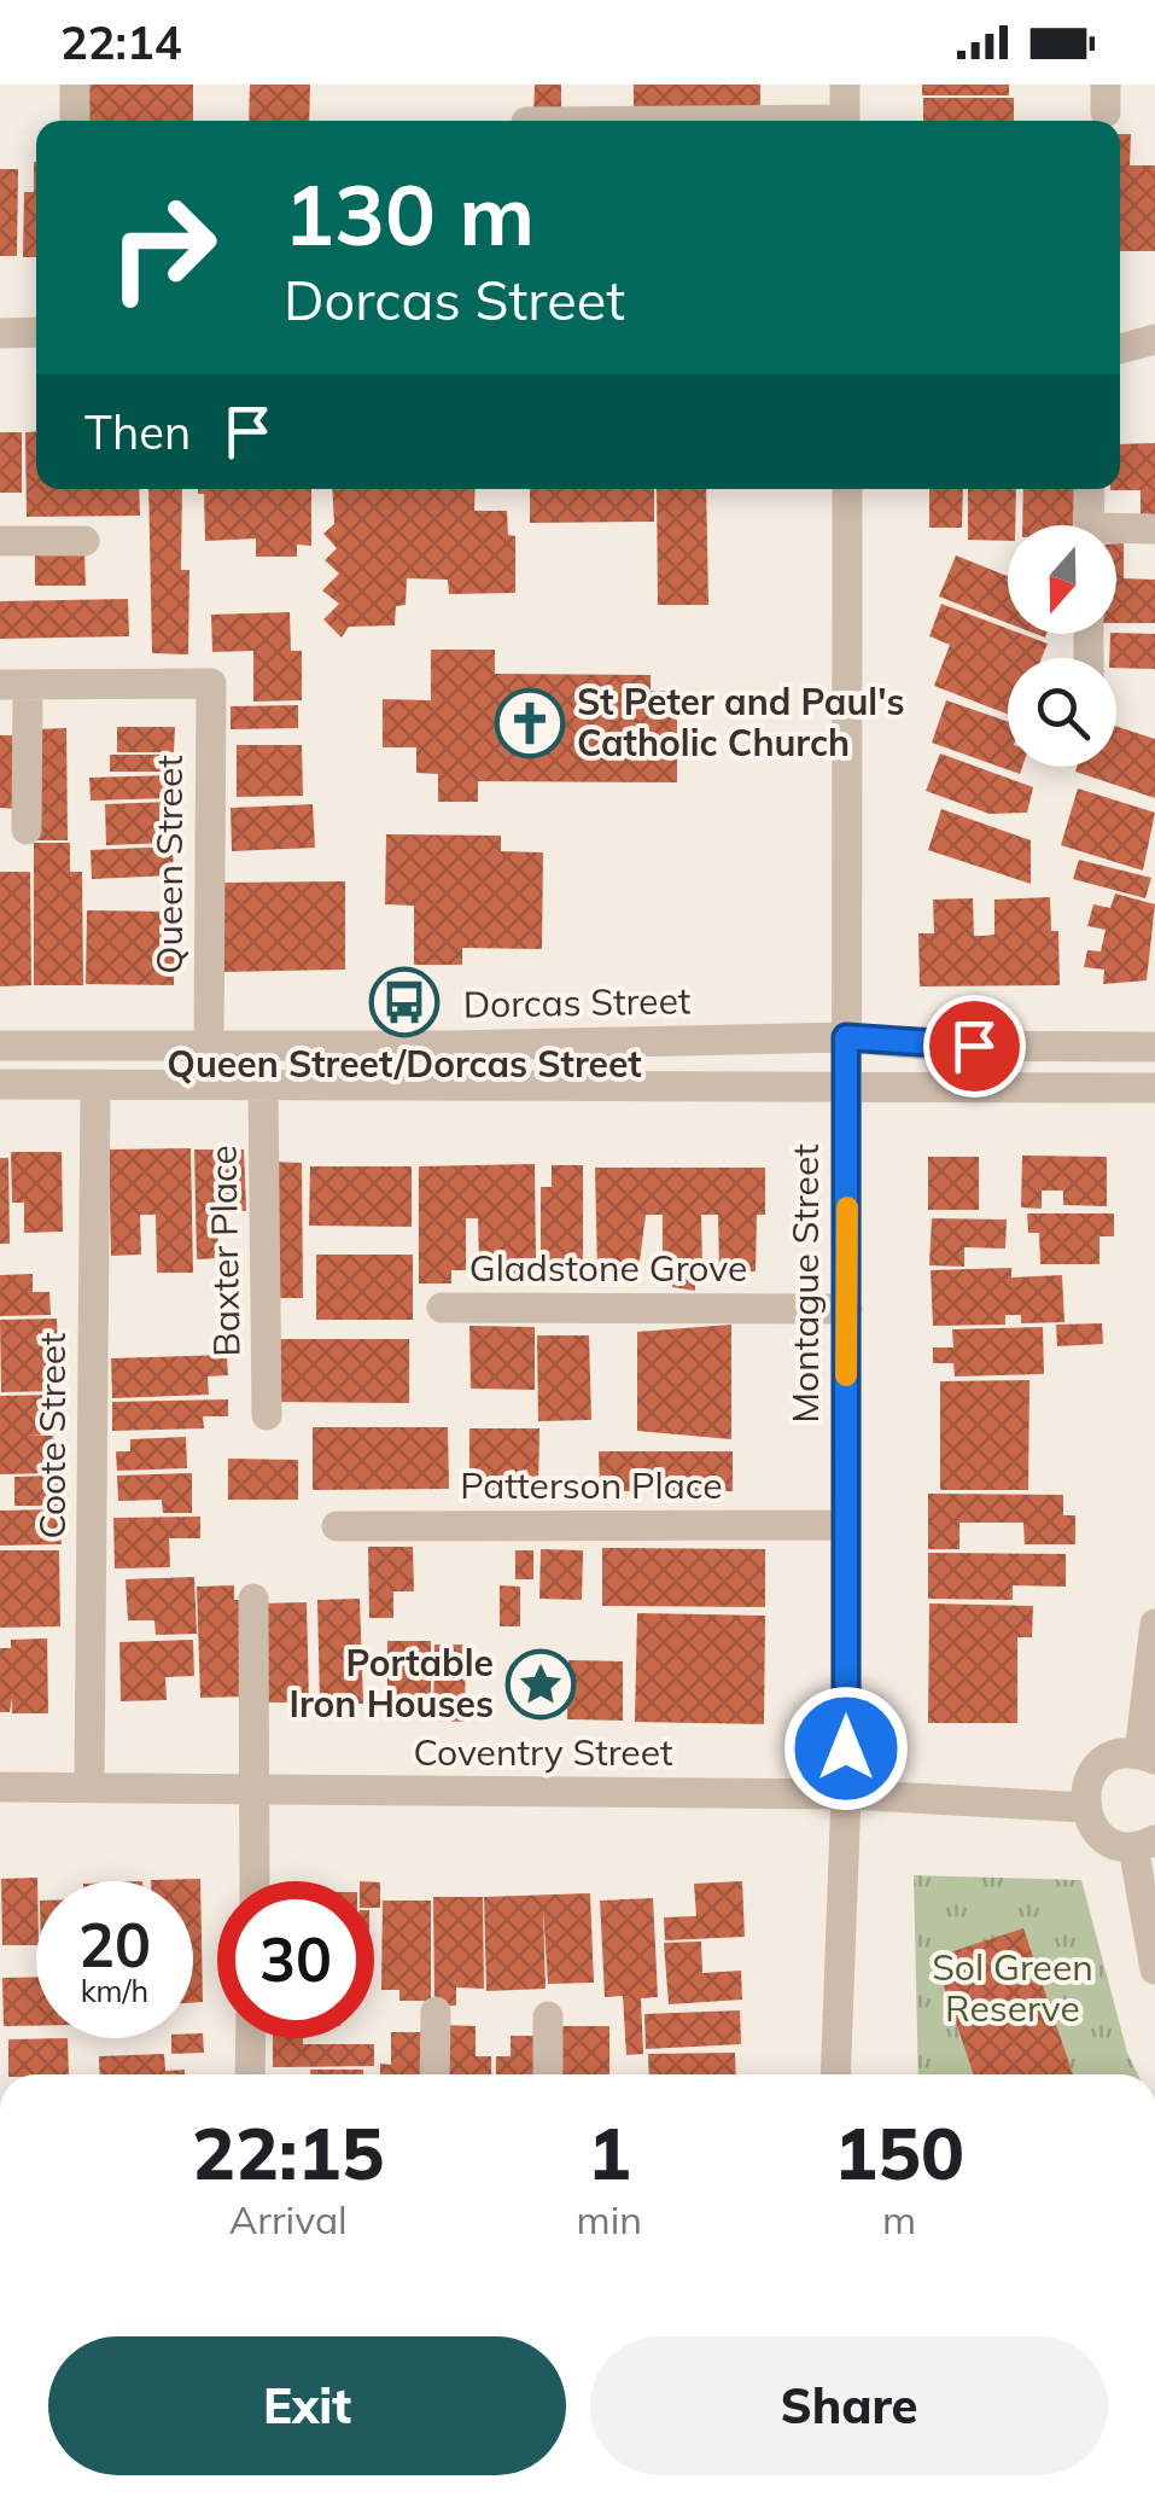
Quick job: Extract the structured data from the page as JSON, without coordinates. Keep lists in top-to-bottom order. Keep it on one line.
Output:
{"streets":{"street":["Queen Street","Dorcas Street","Baxter Place","Gladstone Grove","Montague Street","Coote Street","Patterson Place","Coventry Street"]},"crossings":[["Queen Street","Dorcas Street"],["Dorcas Street","Montague Street"],["Gladstone Grove","Montague Street"],["Montague Street","Patterson Place"],["Montague Street","Coventry Street"],["Coote Street","Coventry Street"]],"parks":["Sol Green Reserve"],"places":{"church":["St Peter and Paul's Catholic Church"],"bus stop":["Queen Street/Dorcas Street"],"place":["Portable Iron Houses"]},"north":"bottom","page":{"status":"22:14","turn":["130 m","Dorcas Street"],"then":"Then","speed":"20 km/h","limit":"30","eta":["22:15","Arrival","1","min","150","m"],"buttons":["Exit","Share"]}}
